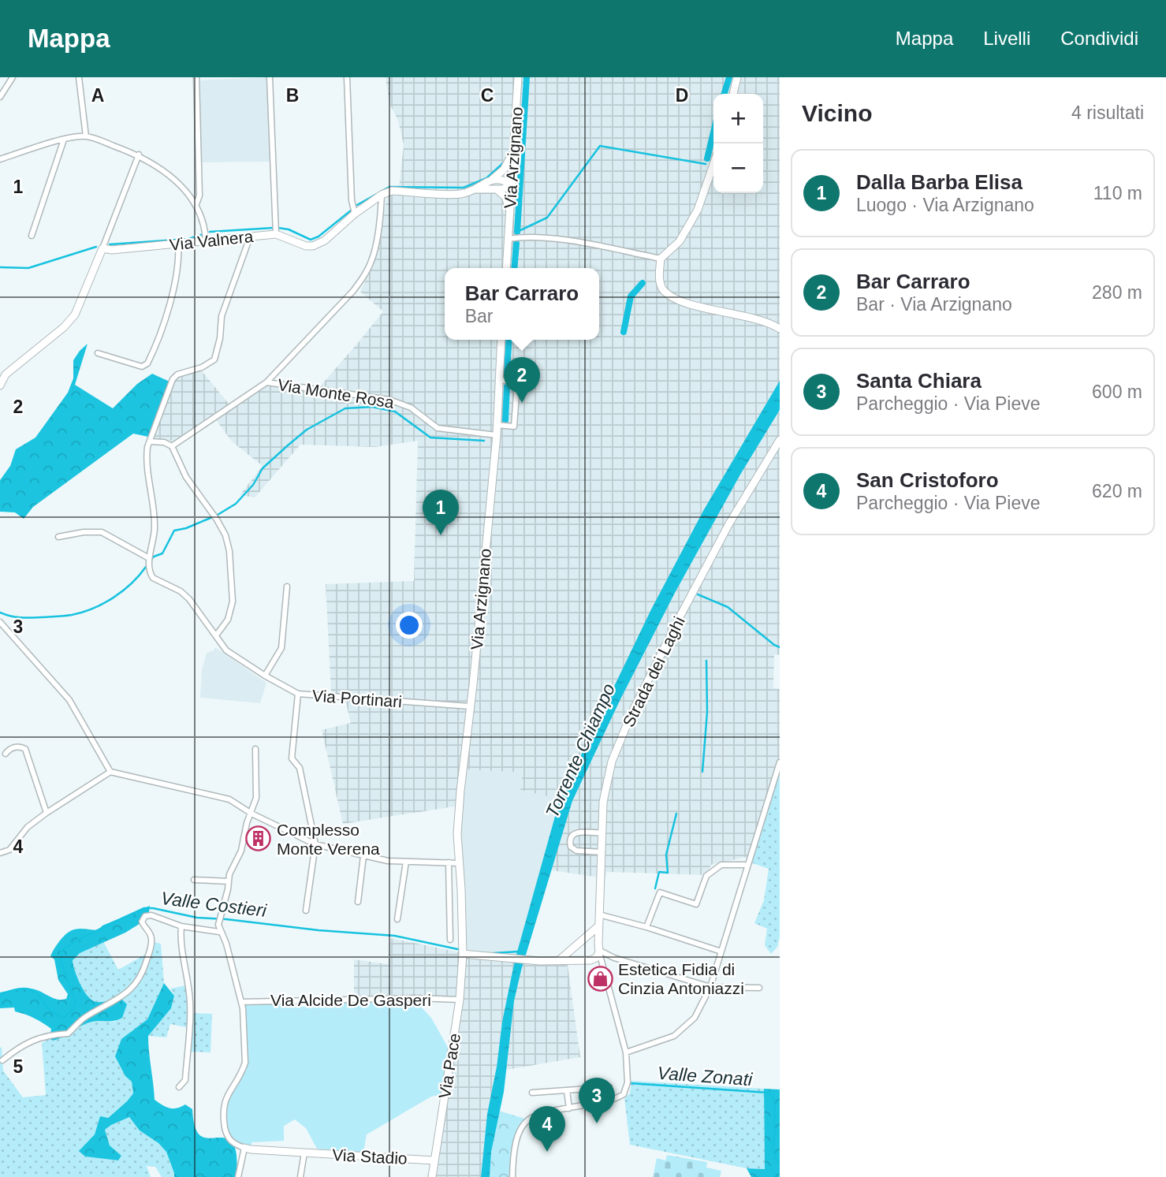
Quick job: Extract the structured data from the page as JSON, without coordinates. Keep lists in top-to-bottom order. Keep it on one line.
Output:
{"streets":{"street":["Via Arzignano","Via Valnera","Via Monte Rosa","Strada dei Laghi","Via Portinari","Via Alcide De Gasperi","Via Pace","Via Stadio"]},"crossings":[["Via Arzignano","Via Valnera"],["Via Arzignano","Via Monte Rosa"],["Via Arzignano","Via Portinari"],["Via Arzignano","Via Pace"],["Via Alcide De Gasperi","Via Pace"],["Via Pace","Via Stadio"]],"water":["Torrente Chiampo","Valle Costieri","Valle Zonati"],"places":{"building":["Complesso Monte Verena"],"shop":["Estetica Fidia di Cinzia Antoniazzi"]},"page":{"header":"Mappa","nav":["Mappa","Livelli","Condividi"],"heading":["Vicino","4 risultati"],"map_buttons":["+","−"],"list":[{"mark":"1","name":"Dalla Barba Elisa","note":"Luogo · Via Arzignano","value":"110 m"},{"mark":"2","name":"Bar Carraro","note":"Bar · Via Arzignano","value":"280 m"},{"mark":"3","name":"Santa Chiara","note":"Parcheggio · Via Pieve","value":"600 m"},{"mark":"4","name":"San Cristoforo","note":"Parcheggio · Via Pieve","value":"620 m"}],"popup":["Bar Carraro","Bar"],"pins":["2","1","3","4"]},"grid":{"columns":["A","B","C","D"],"rows":["1","2","3","4","5"]}}
